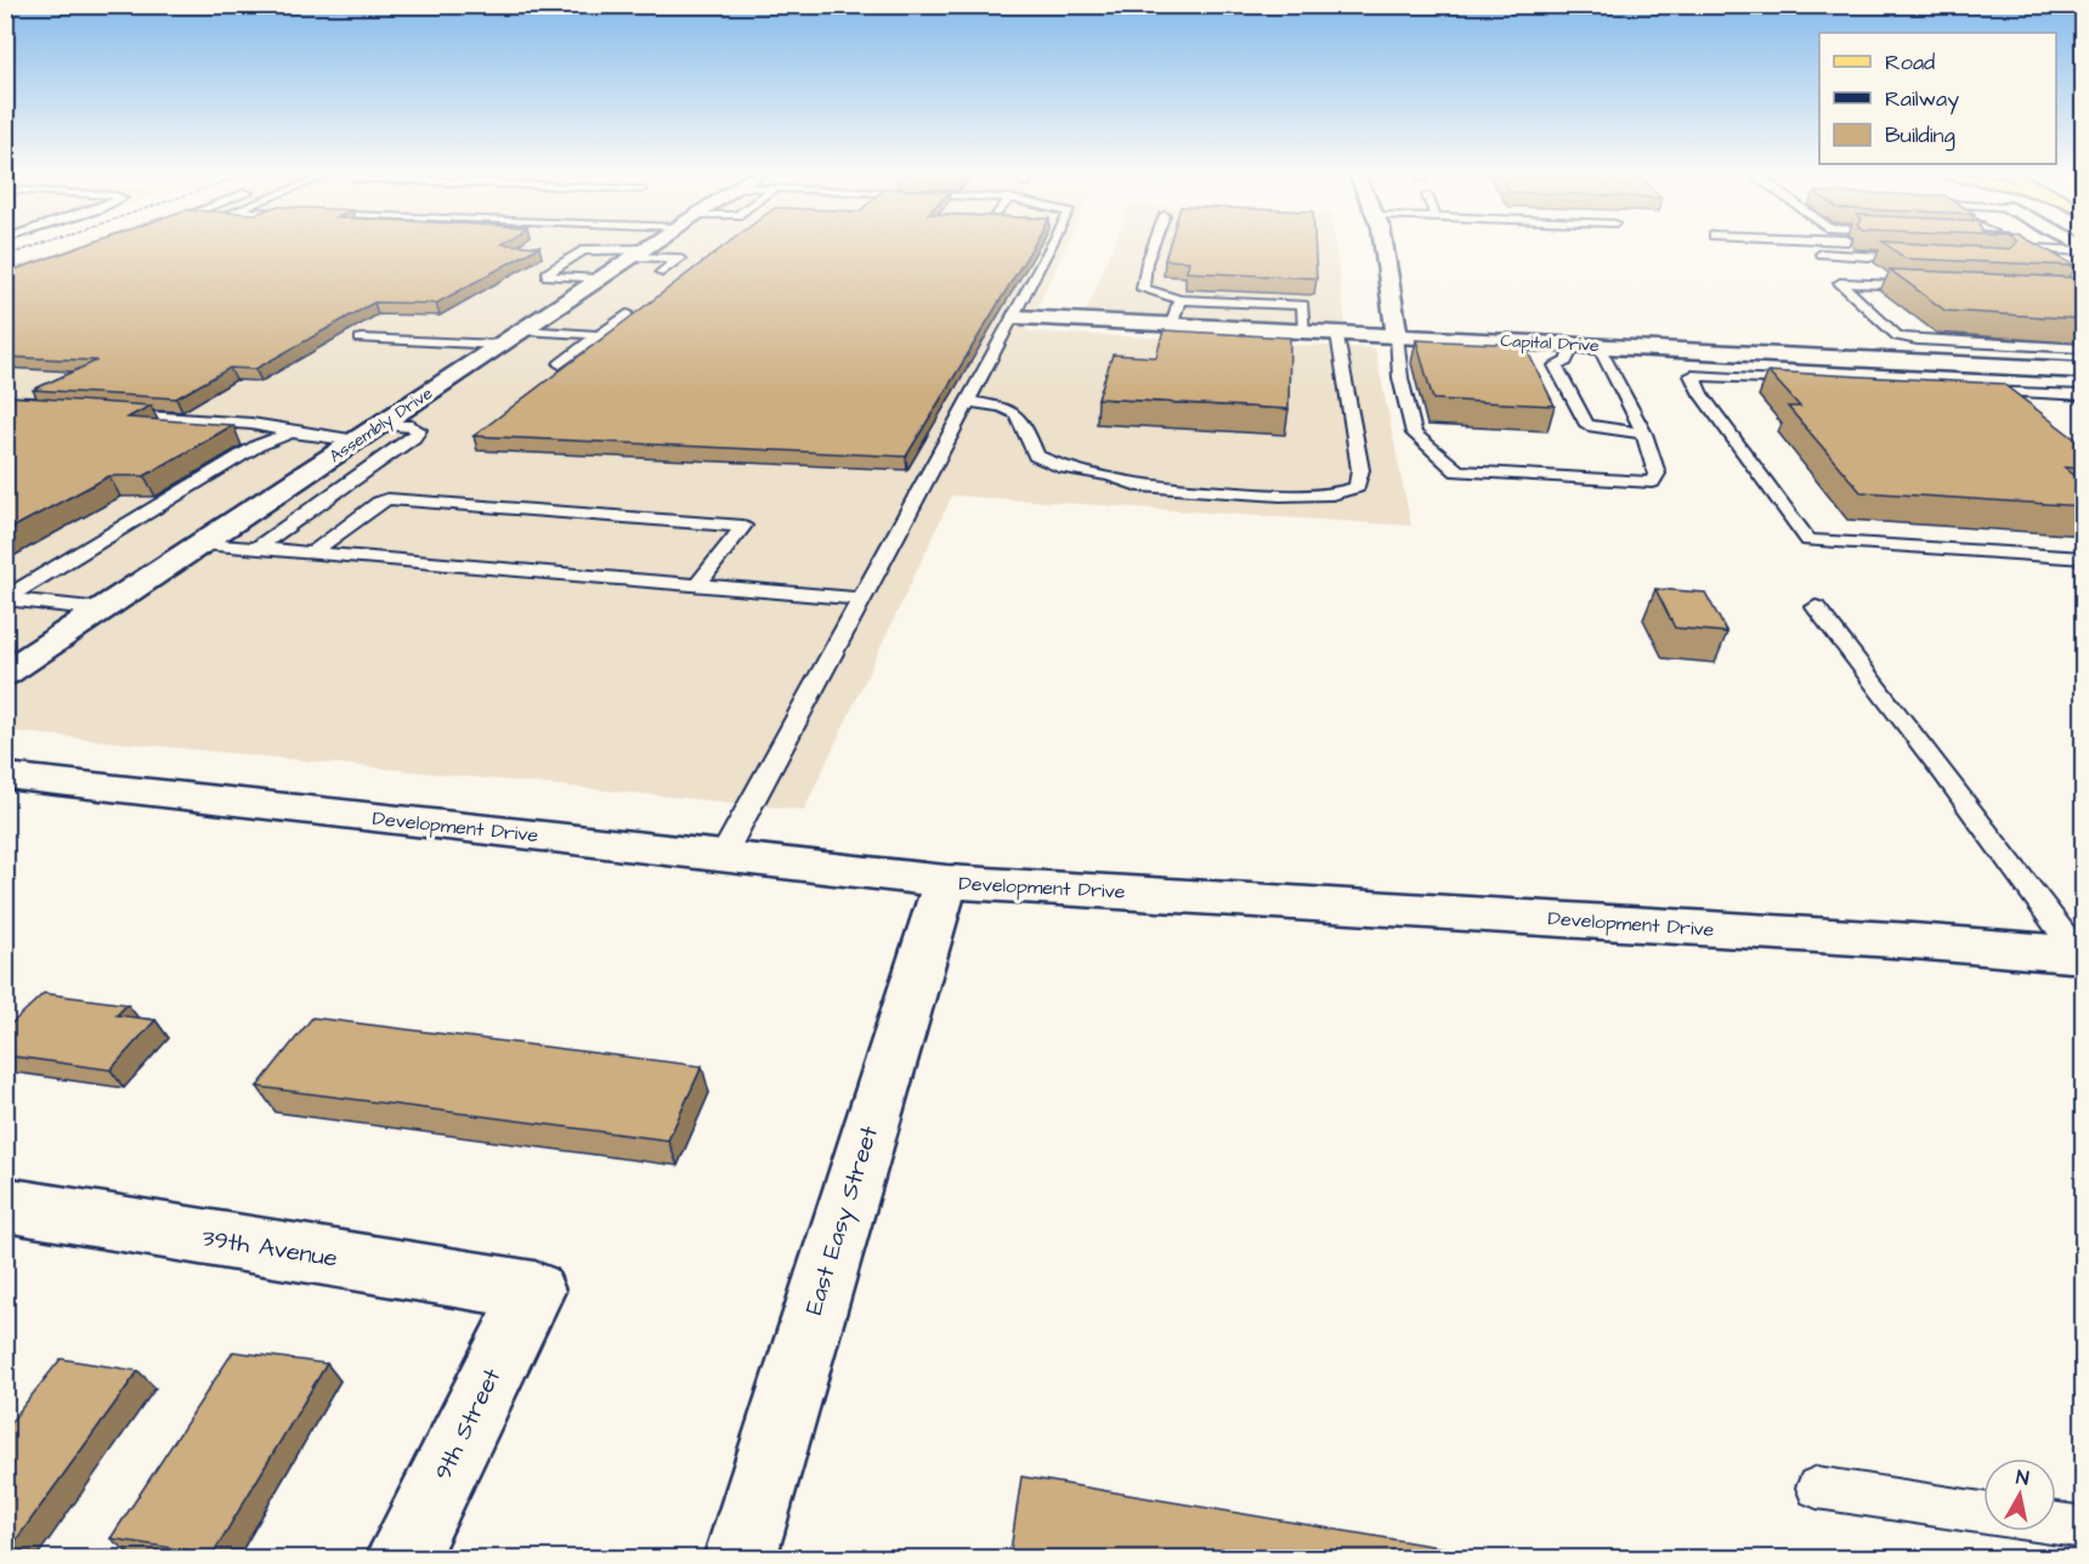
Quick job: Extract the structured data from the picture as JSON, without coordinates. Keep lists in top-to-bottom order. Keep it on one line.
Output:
{"streets":{"street":["Capital Drive","Assembly Drive","Development Drive","East Easy Street","39th Avenue","9th Street"]},"crossings":[["Development Drive","East Easy Street"],["39th Avenue","9th Street"]],"legend":["Road","Railway","Building"],"north":"top"}
